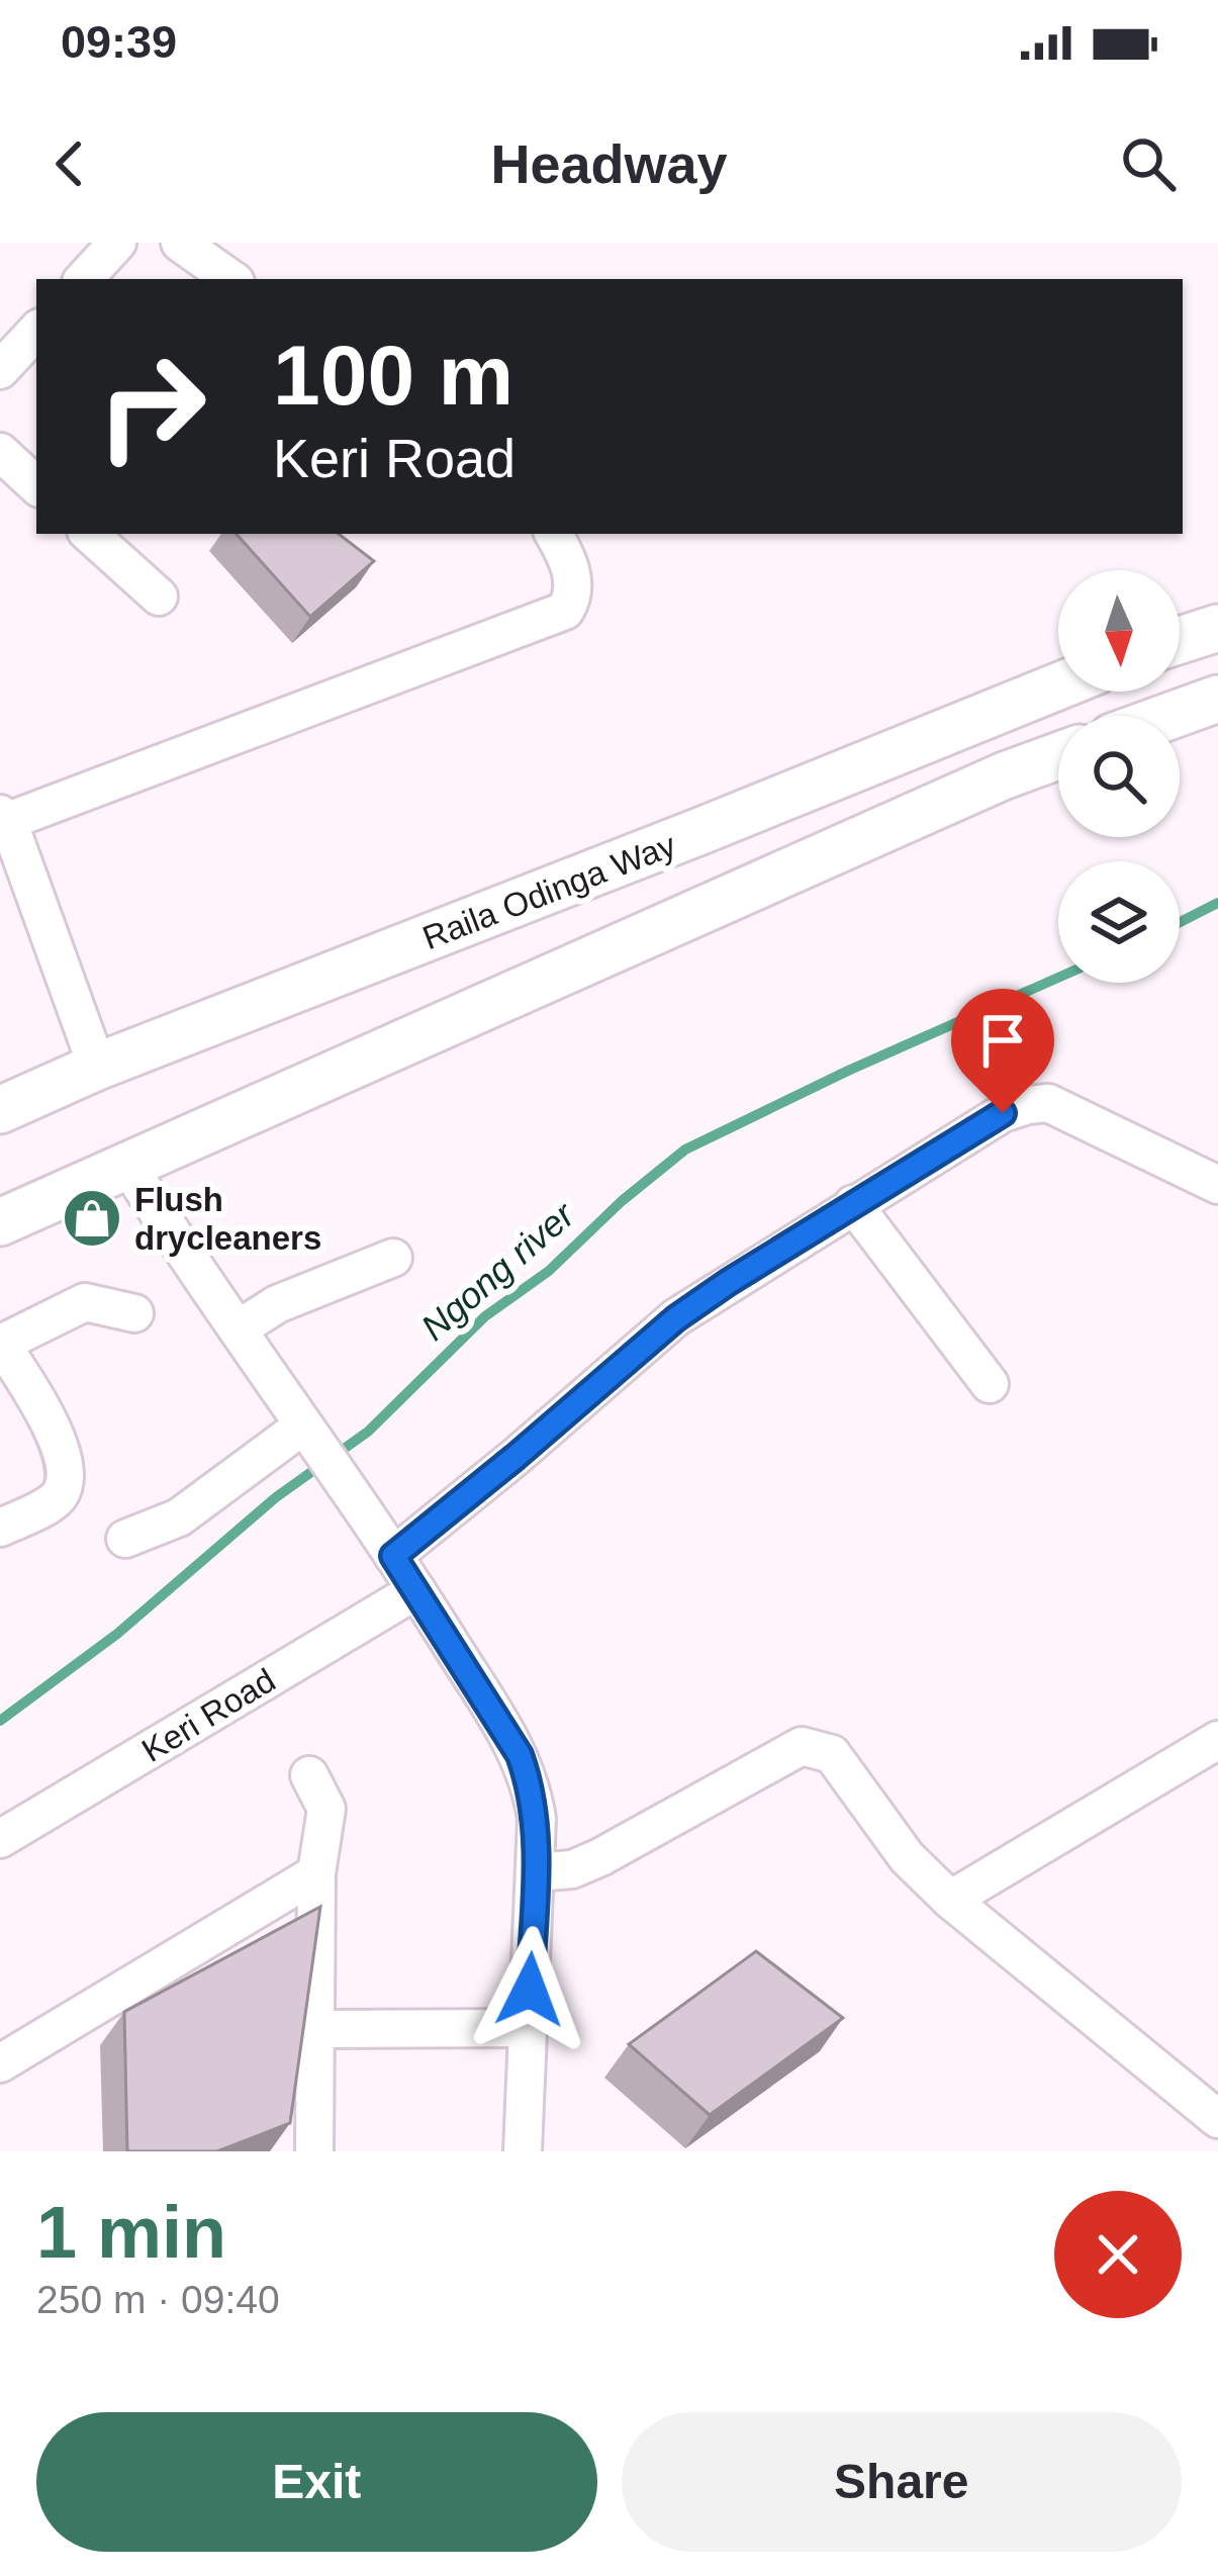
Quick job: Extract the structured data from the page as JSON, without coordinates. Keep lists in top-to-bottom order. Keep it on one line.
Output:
{"streets":{"main road":["Raila Odinga Way"],"street":["Keri Road"]},"water":["Ngong river"],"places":{"shop":["Flush drycleaners"]},"north":"bottom","page":{"status":"09:39","header":"Headway","turn":["100 m","Keri Road"],"heading":["1 min","250 m · 09:40"],"buttons":["Exit","Share"]}}
